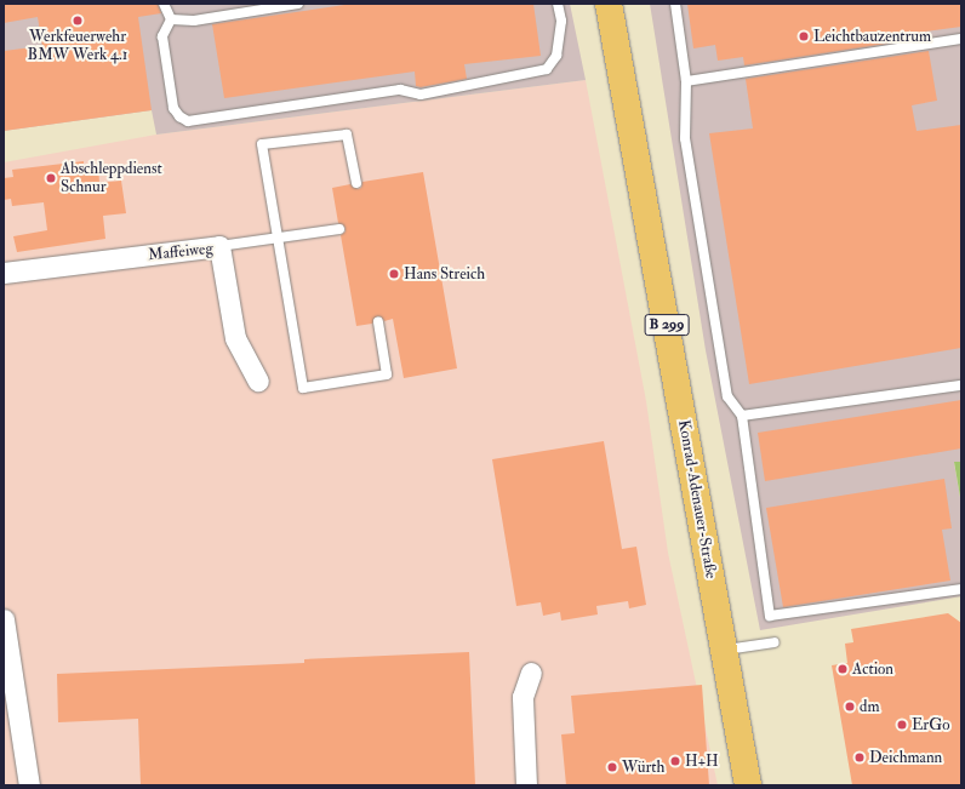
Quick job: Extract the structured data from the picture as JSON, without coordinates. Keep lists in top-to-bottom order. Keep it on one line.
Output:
{"streets":{"main road":["B 299","Konrad-Adenauer-Straße"],"street":["Maffeiweg"]},"places":["Werkfeuerwehr BMW Werk 4.1","Leichtbauzentrum","Abschleppdienst Schnur","Hans Streich","Action","dm","ErGo","Deichmann","H+H","Würth"]}
